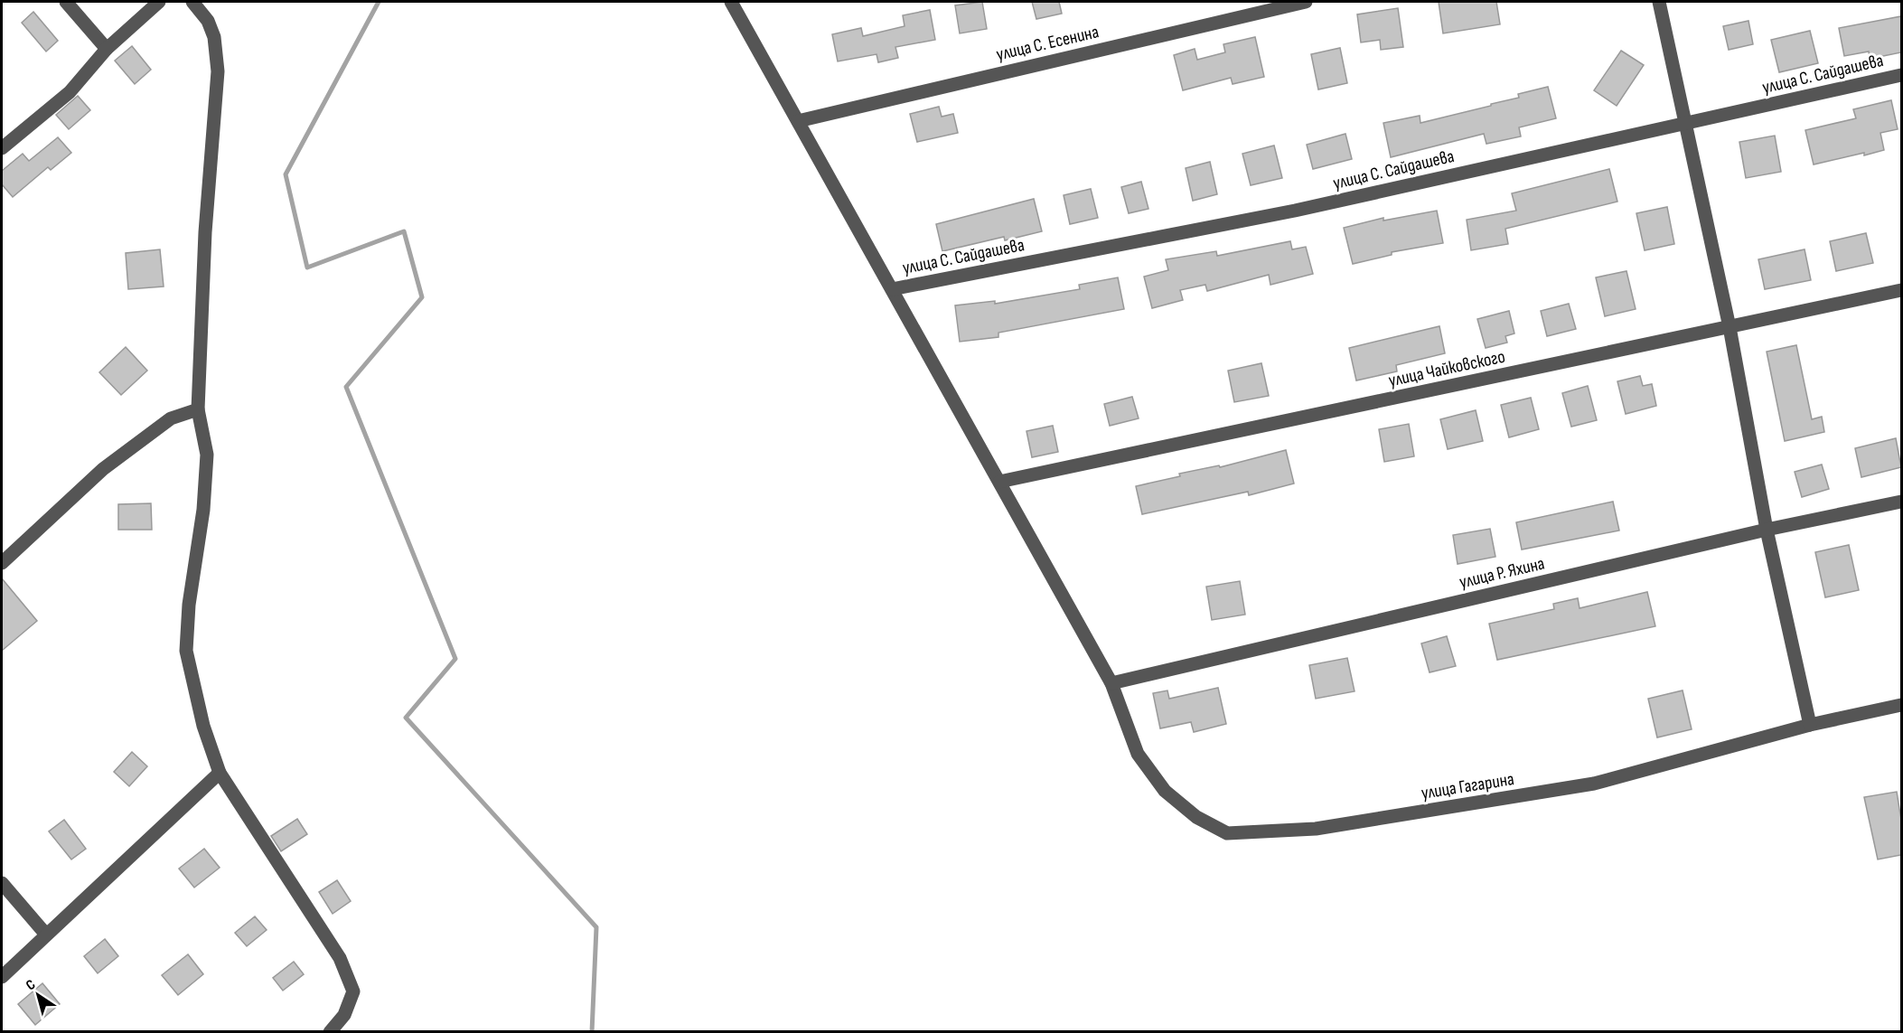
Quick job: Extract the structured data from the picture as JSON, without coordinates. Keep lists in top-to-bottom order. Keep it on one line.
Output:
{"streets":{"street":["улица С. Есенина","улица С. Сайдашева","улица Чайковского","улица Р. Яхина","улица Гагарина"]},"crossings":[["улица С. Есенина","улица Гагарина"],["улица С. Сайдашева","улица Гагарина"],["улица Чайковского","улица Гагарина"],["улица Р. Яхина","улица Гагарина"]],"north":"top left"}
